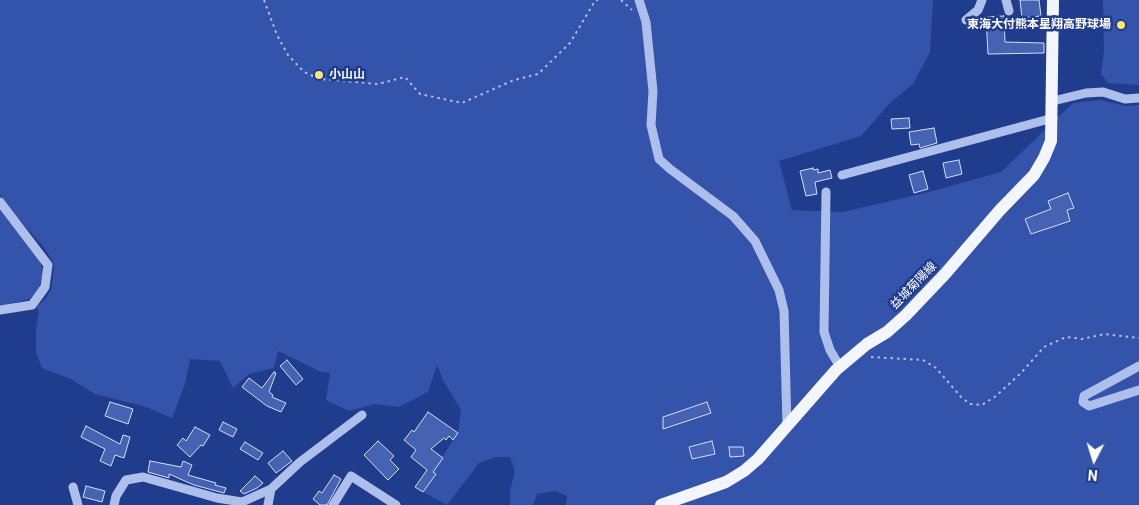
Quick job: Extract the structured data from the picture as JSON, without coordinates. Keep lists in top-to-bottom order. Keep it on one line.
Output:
{"streets":{"main road":["益城菊陽線"]},"places":["東海大付熊本星翔高野球場","小山山"],"north":"bottom"}
